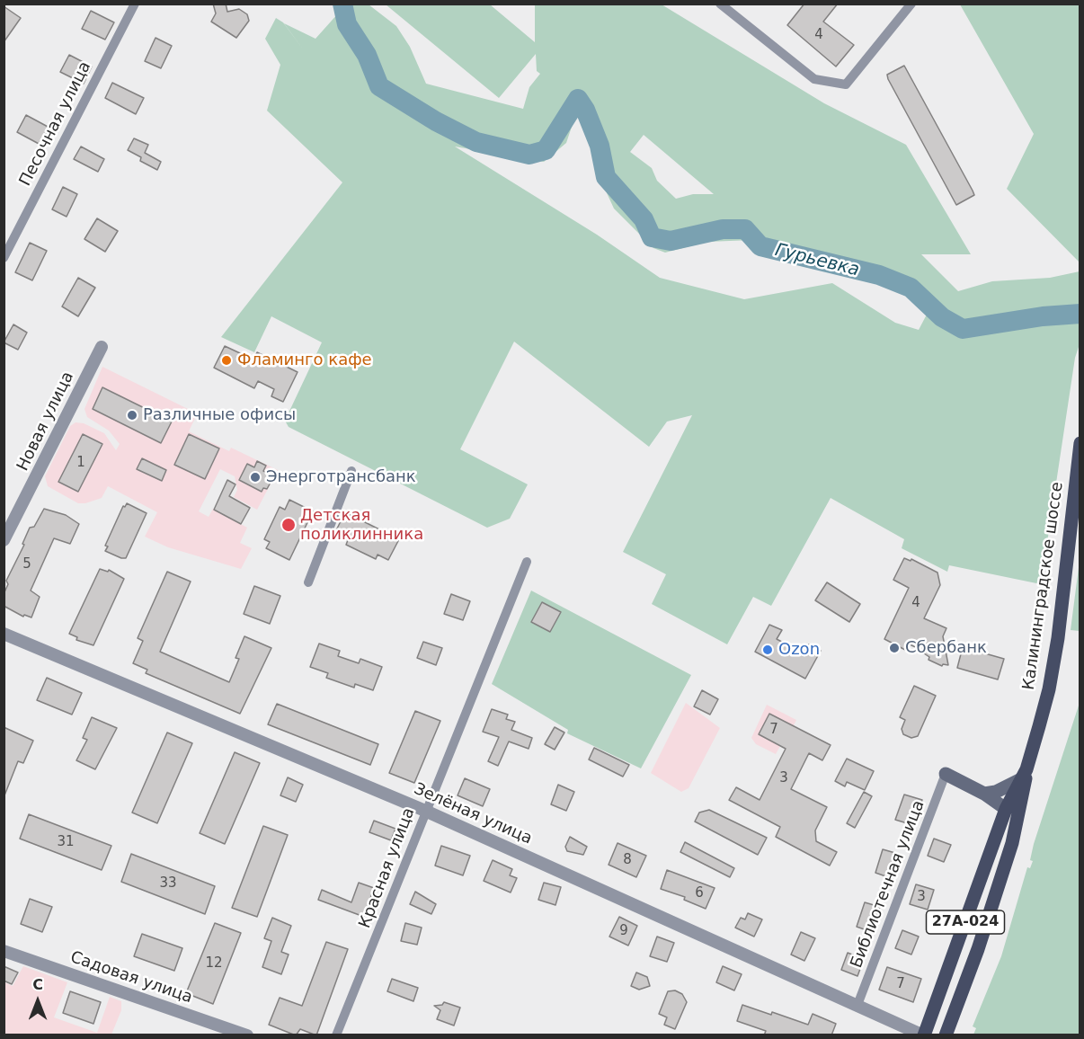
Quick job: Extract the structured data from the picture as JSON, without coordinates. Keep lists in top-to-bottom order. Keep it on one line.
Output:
{"streets":{"main road":["Калининградское шоссе","27А-024"],"street":["Песочная улица","Новая улица","Зелёная улица","Красная улица","Библиотечная улица","Садовая улица"]},"crossings":[["Калининградское шоссе","27А-024"],["Зелёная улица","Красная улица"],["Зелёная улица","Библиотечная улица"],["Зелёная улица","27А-024"]],"water":["Гурьевка"],"places":["Фламинго кафе","Различные офисы","Энерготрансбанк","Детская поликлинника","Сбербанк","Ozon"],"house_numbers":["4","1","5","4","7","3","31","8","33","6","3","9","12","7"],"north":"top"}
